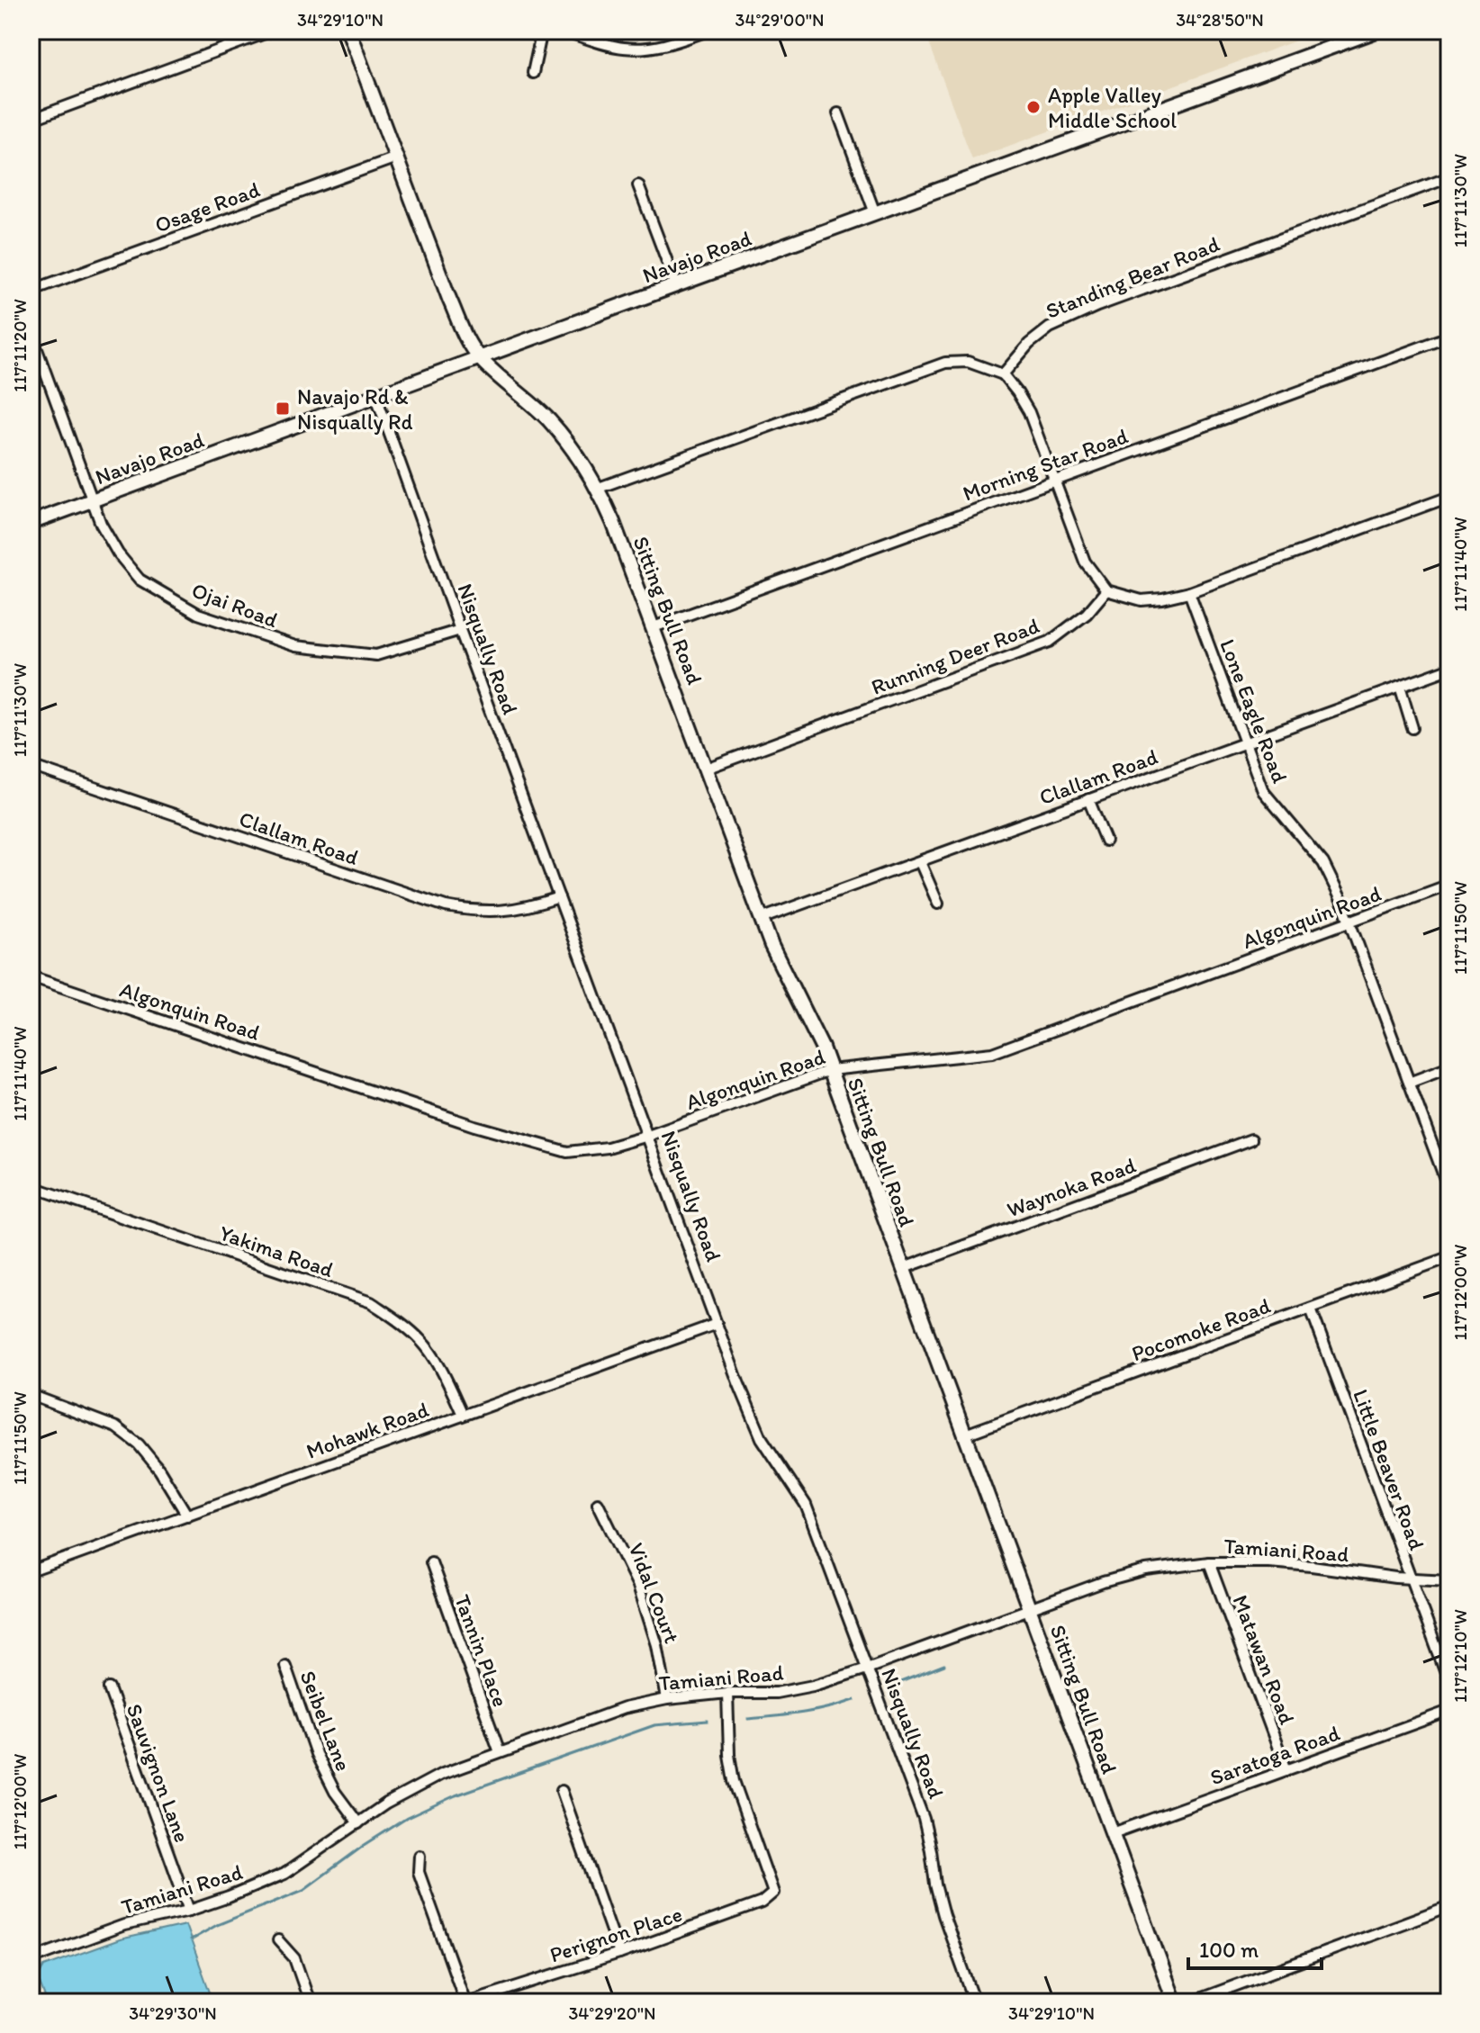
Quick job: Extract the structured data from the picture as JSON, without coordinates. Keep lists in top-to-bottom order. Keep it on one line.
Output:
{"streets":{"street":["Osage Road","Navajo Road","Standing Bear Road","Morning Star Road","Ojai Road","Sitting Bull Road","Nisqually Road","Running Deer Road","Lone Eagle Road","Clallam Road","Algonquin Road","Waynoka Road","Yakima Road","Pocomoke Road","Mohawk Road","Little Beaver Road","Tamiani Road","Vidal Court","Tannin Place","Matawan Road","Seibel Lane","Saratoga Road","Sauvignon Lane","Perignon Place"]},"crossings":[["Navajo Road","Ojai Road"],["Navajo Road","Sitting Bull Road"],["Navajo Road","Nisqually Road"],["Morning Star Road","Sitting Bull Road"],["Ojai Road","Nisqually Road"],["Sitting Bull Road","Running Deer Road"],["Sitting Bull Road","Clallam Road"],["Sitting Bull Road","Algonquin Road"],["Sitting Bull Road","Waynoka Road"],["Sitting Bull Road","Pocomoke Road"],["Sitting Bull Road","Tamiani Road"],["Sitting Bull Road","Saratoga Road"],["Nisqually Road","Clallam Road"],["Nisqually Road","Algonquin Road"],["Nisqually Road","Mohawk Road"],["Nisqually Road","Tamiani Road"],["Lone Eagle Road","Clallam Road"],["Lone Eagle Road","Algonquin Road"],["Yakima Road","Mohawk Road"],["Pocomoke Road","Little Beaver Road"],["Little Beaver Road","Tamiani Road"],["Tamiani Road","Vidal Court"],["Tamiani Road","Tannin Place"],["Tamiani Road","Matawan Road"],["Tamiani Road","Seibel Lane"],["Tamiani Road","Sauvignon Lane"],["Tamiani Road","Perignon Place"],["Matawan Road","Saratoga Road"]],"places":{"other":["Apple Valley Middle School"],"transit":["Navajo Rd & Nisqually Rd"]},"scale_bar":"100 m","coordinates":["34°29'10\"N","34°29'00\"N","34°28'50\"N","117°11'30\"W","117°11'20\"W","117°11'40\"W","117°11'50\"W","117°12'00\"W","117°12'10\"W","34°29'30\"N","34°29'20\"N"]}
